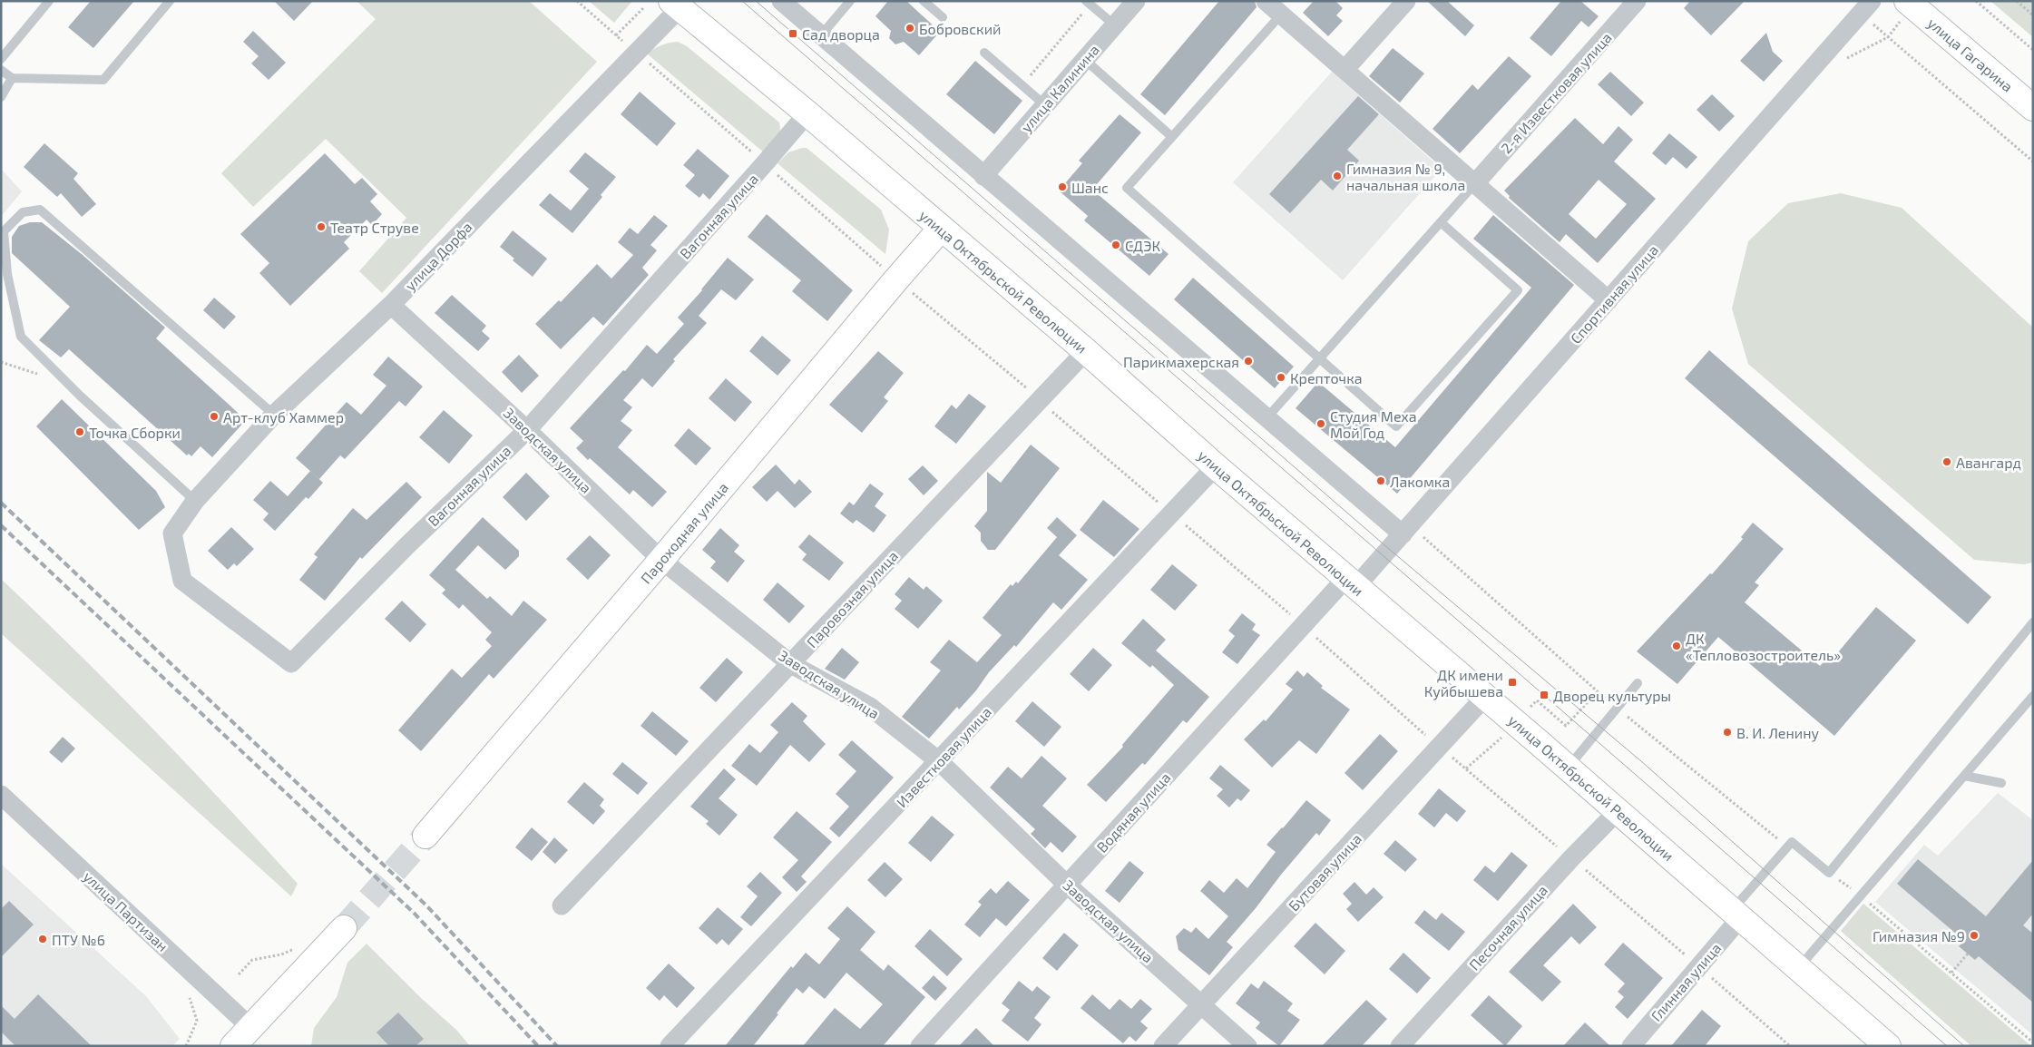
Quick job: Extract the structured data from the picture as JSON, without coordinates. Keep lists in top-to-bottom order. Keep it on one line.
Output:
{"streets":{"main road":["улица Гагарина","улица Октябрьской Революции","Пароходная улица"],"street":["улица Калинина","2-я Известковая улица","Вагонная улица","улица Дорфа","Спортивная улица","Заводская улица","Паровозная улица","Известковая улица","Водяная улица","Бутовая улица","улица Партизан","Песочная улица","Глинная улица"]},"crossings":[["Вагонная улица","улица Дорфа"],["Вагонная улица","улица Октябрьской Революции"],["Вагонная улица","Заводская улица"],["улица Дорфа","улица Октябрьской Революции"],["улица Дорфа","Заводская улица"],["улица Октябрьской Революции","Спортивная улица"],["улица Октябрьской Революции","Пароходная улица"],["улица Октябрьской Революции","Паровозная улица"],["улица Октябрьской Революции","Известковая улица"],["улица Октябрьской Революции","Водяная улица"],["улица Октябрьской Революции","Бутовая улица"],["улица Октябрьской Революции","Песочная улица"],["улица Октябрьской Революции","Глинная улица"],["Спортивная улица","Водяная улица"],["Заводская улица","Пароходная улица"],["Заводская улица","Паровозная улица"],["Заводская улица","Известковая улица"],["Заводская улица","Водяная улица"],["Заводская улица","Бутовая улица"]],"places":{"other":["Бобровский","Гимназия № 9, начальная школа","Шанс","Театр Струве","СДЭК","Парикмахерская","Крепточка","Арт-клуб Хаммер","Студия Меха Мой Год","Точка Сборки","Авангард","Лакомка","ДК «Тепловозостроитель»","В. И. Ленину","Гимназия №9","ПТУ №6"],"transit":["Сад дворца","ДК имени Куйбышева","Дворец культуры"]}}
